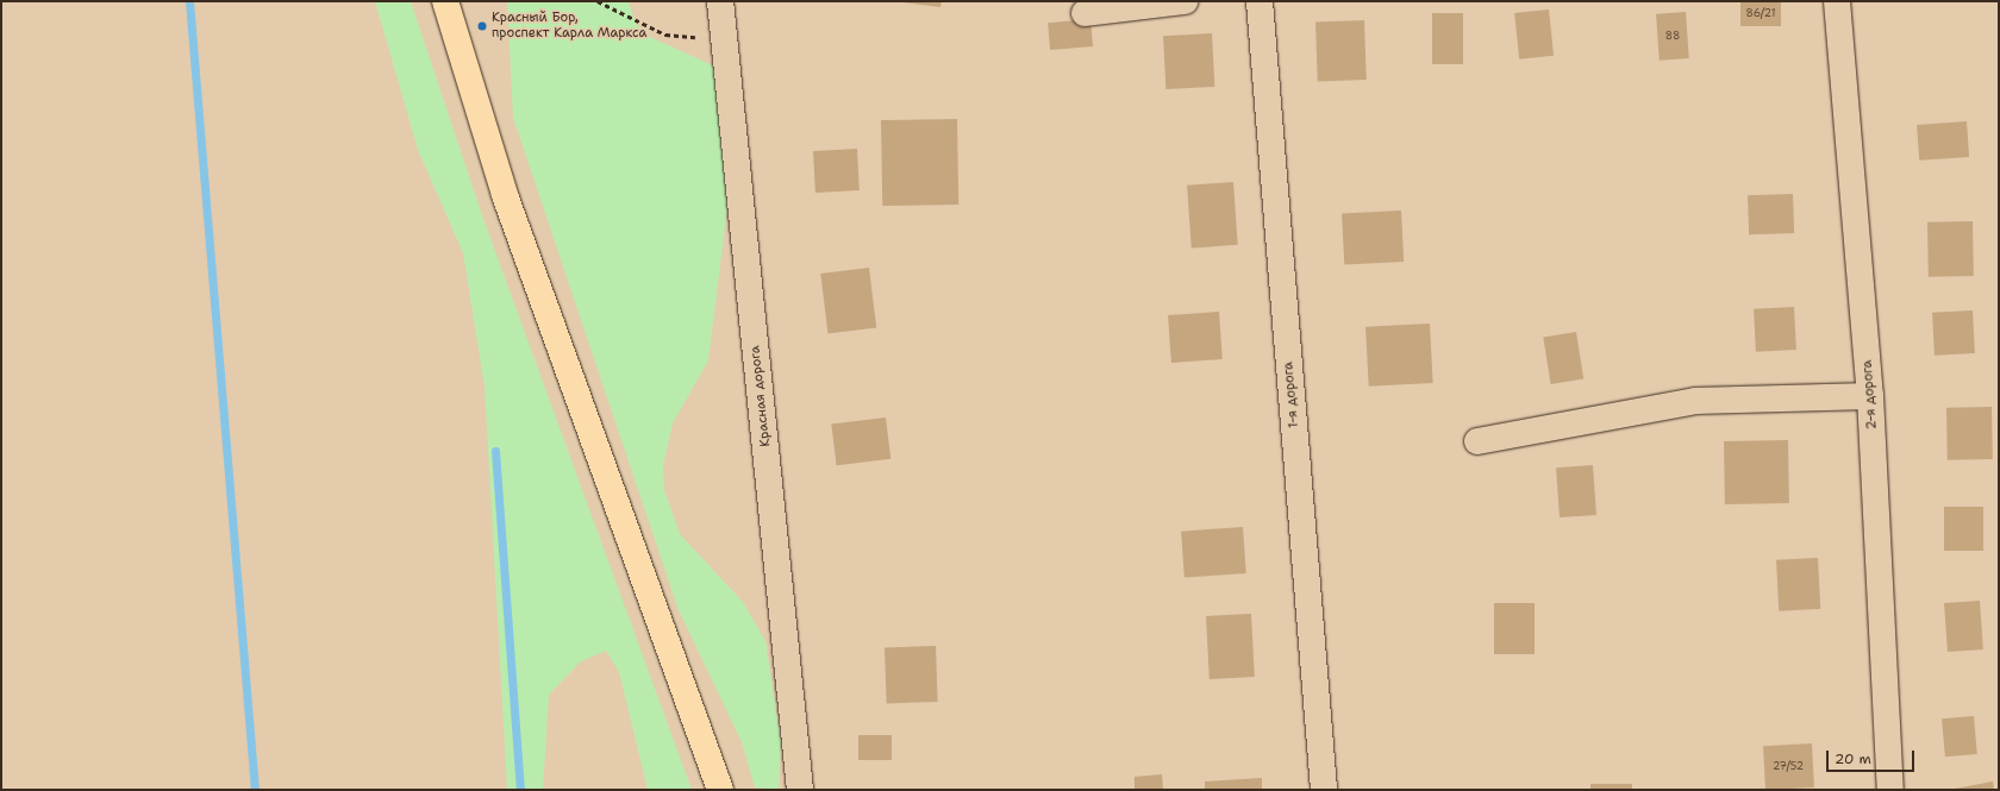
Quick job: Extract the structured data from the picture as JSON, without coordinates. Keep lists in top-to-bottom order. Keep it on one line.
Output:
{"streets":{"street":["1-я дорога","2-я дорога","Красная дорога"]},"places":["Красный Бор, проспект Карла Маркса"],"house_numbers":["86/21","88","27/52"],"scale_bar":"20 m"}
